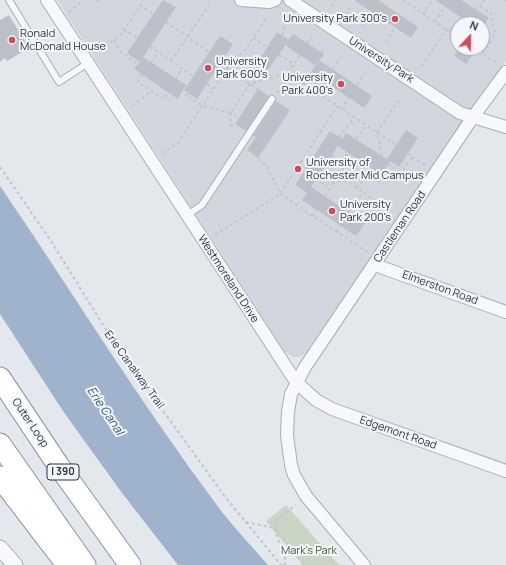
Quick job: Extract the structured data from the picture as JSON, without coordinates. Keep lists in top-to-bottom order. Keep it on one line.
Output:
{"streets":{"highway":["Outer Loop","I 390"],"street":["University Park","Castleman Road","Westmoreland Drive","Elmerston Road","Edgemont Road"],"path":["Erie Canalway Trail"]},"crossings":[["University Park","Castleman Road"],["Castleman Road","Westmoreland Drive"],["Castleman Road","Elmerston Road"],["Castleman Road","Edgemont Road"],["Westmoreland Drive","Edgemont Road"]],"water":["Erie Canal"],"parks":["Mark's Park"],"places":["University Park 300's","Ronald McDonald House","University Park 600's","University Park 400's","University of Rochester Mid Campus","University Park 200's"],"north":"top"}
